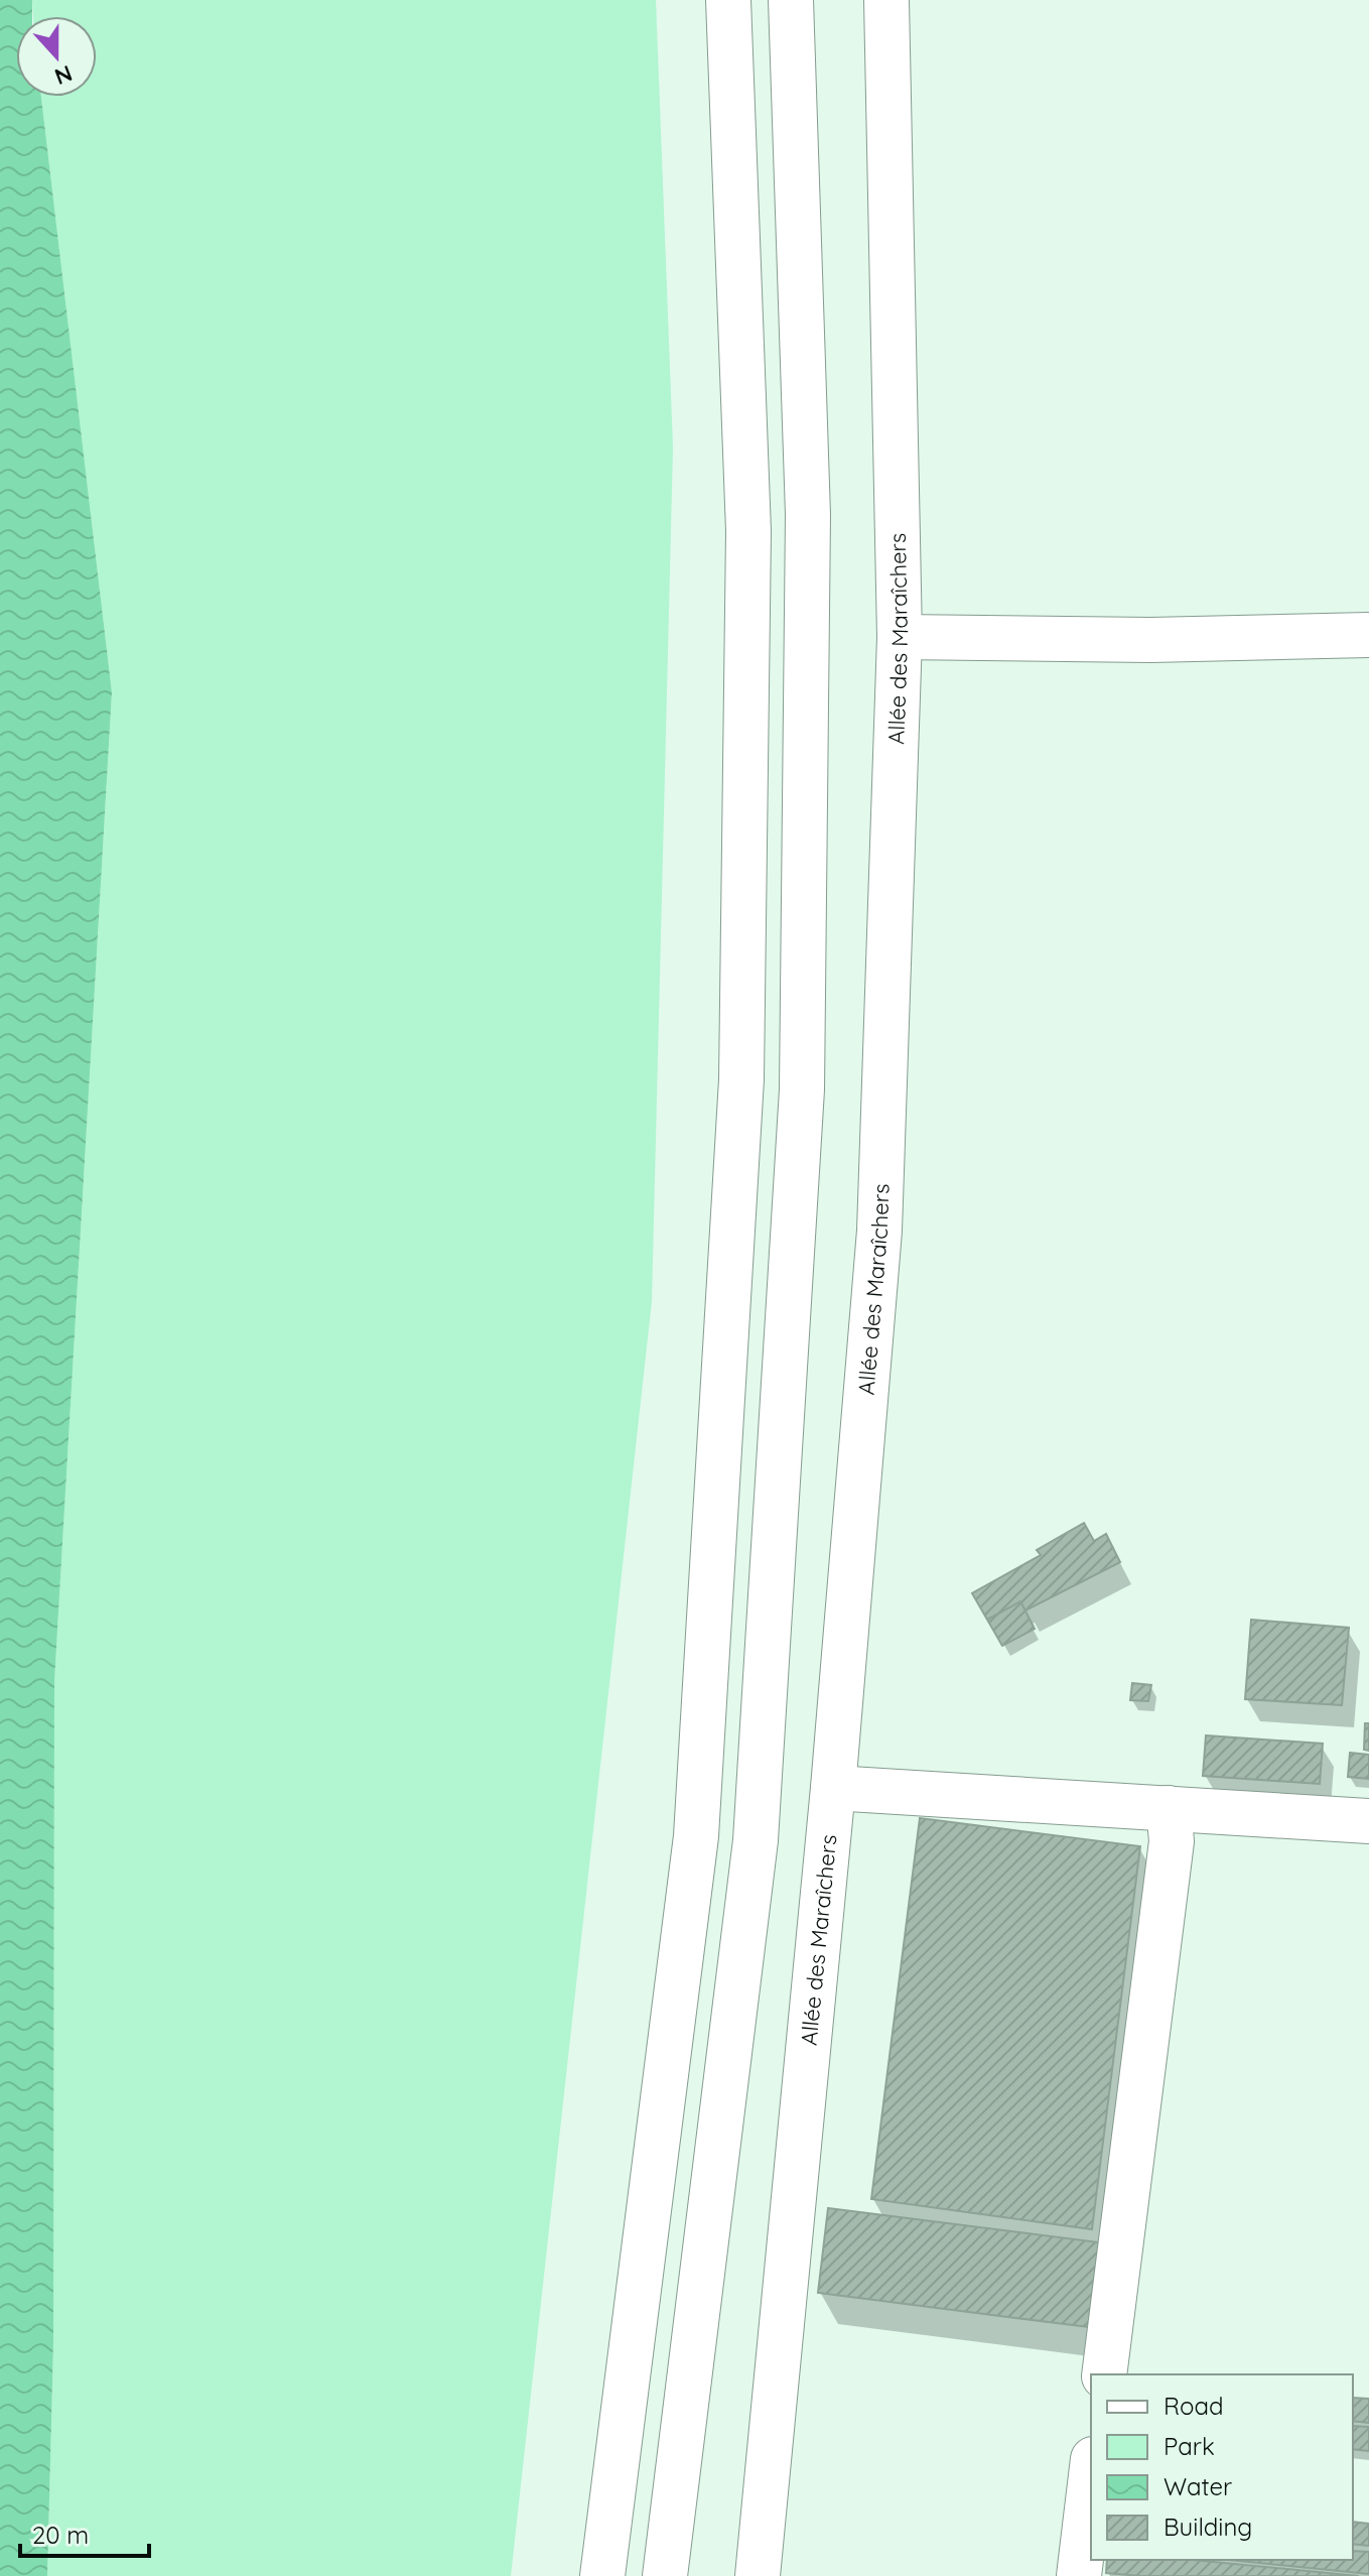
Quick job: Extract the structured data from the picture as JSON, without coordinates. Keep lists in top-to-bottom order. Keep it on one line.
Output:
{"streets":{"main road":["Allée des Maraîchers"]},"legend":["Road","Park","Water","Building"],"scale_bar":"20 m","north":"bottom"}
